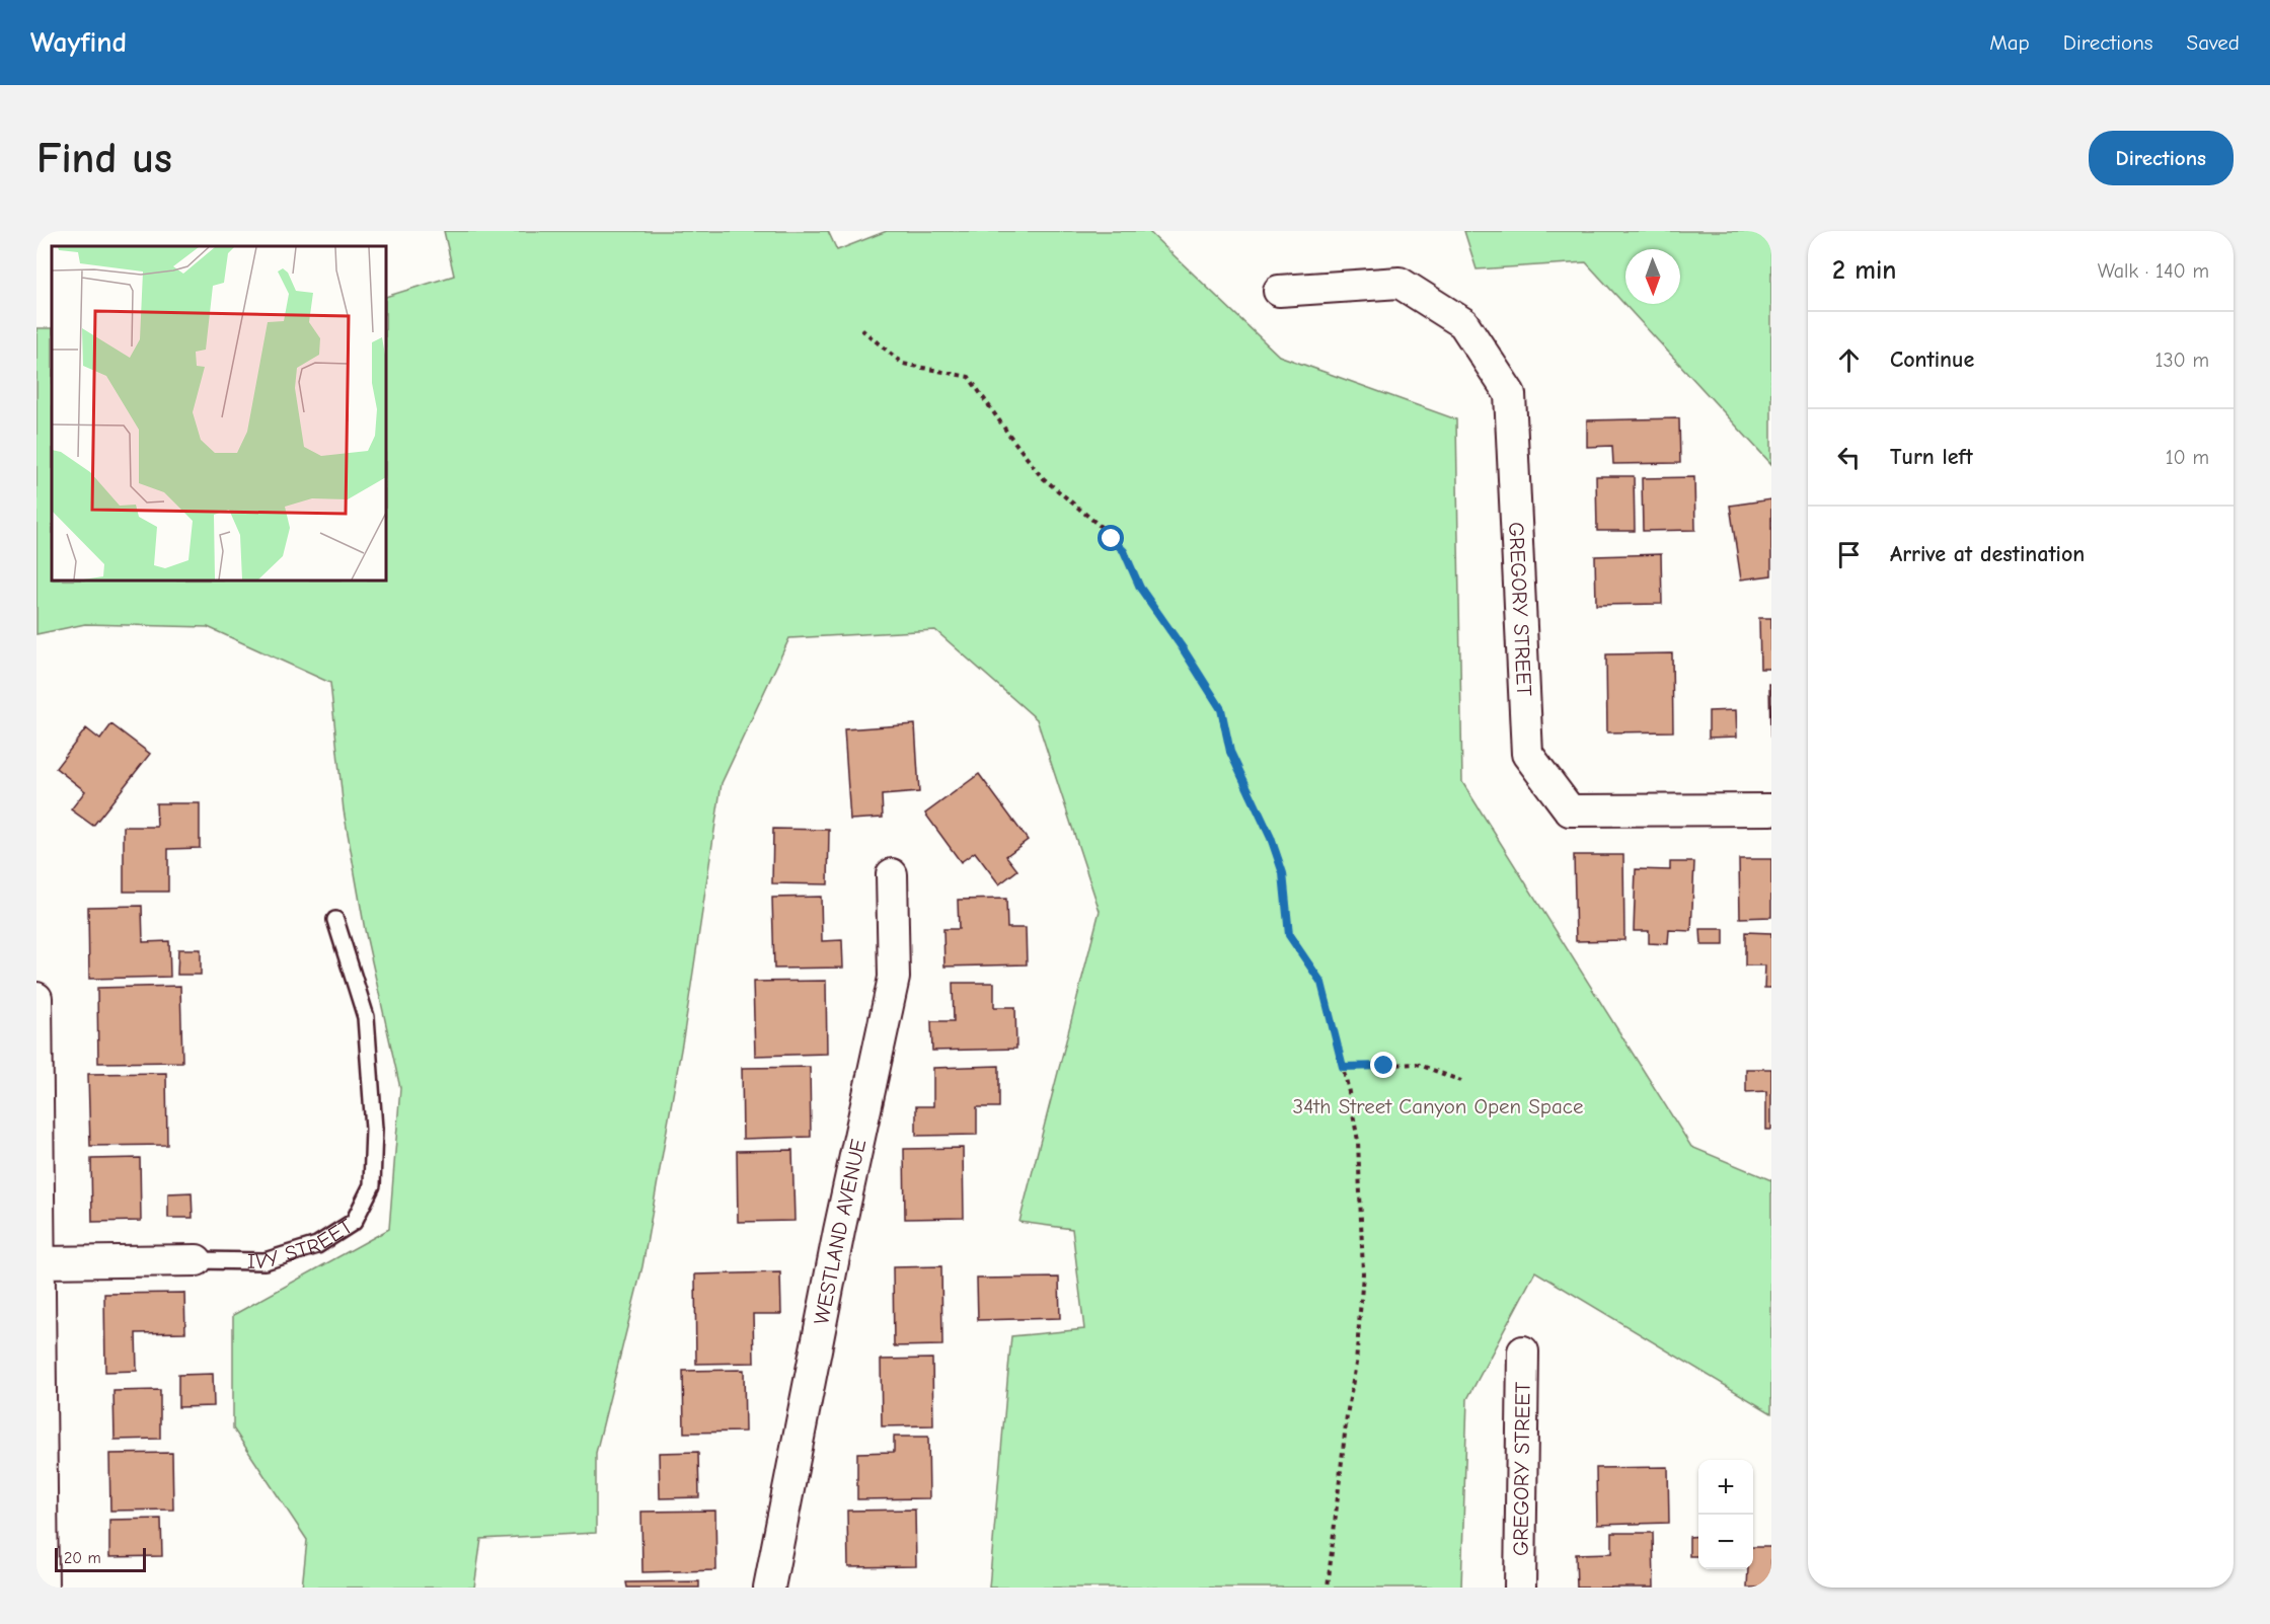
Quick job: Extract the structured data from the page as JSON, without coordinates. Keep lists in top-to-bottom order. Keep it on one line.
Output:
{"streets":{"street":["GREGORY STREET","WESTLAND AVENUE","IVY STREET"]},"parks":["34th Street Canyon Open Space"],"scale_bar":"20 m","north":"bottom","page":{"header":"Wayfind","nav":["Map","Directions","Saved"],"buttons":"Directions","title":"Find us","heading":["2 min","Walk · 140 m"],"list":[["Continue","130 m"],["Turn left","10 m"],"Arrive at destination"],"map_buttons":["+","−"],"scale":"20 m"}}
